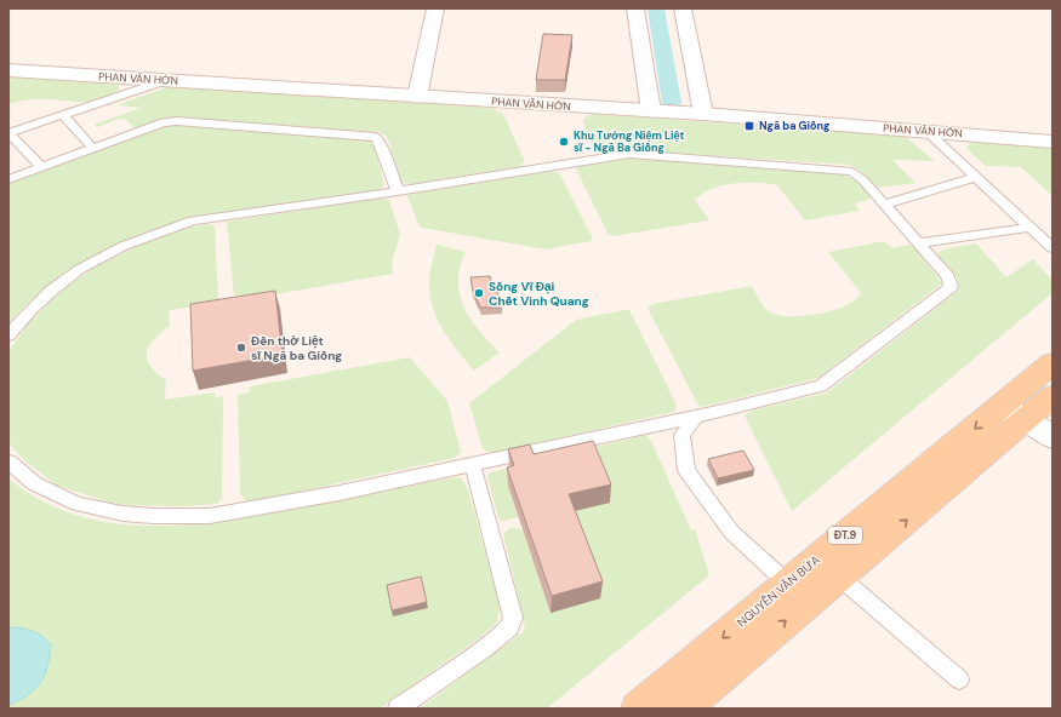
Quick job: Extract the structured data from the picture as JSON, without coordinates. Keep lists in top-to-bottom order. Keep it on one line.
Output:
{"streets":{"main road":["PHAN VĂN HỚN","ĐT.9","NGUYỄN VĂN BỨA"]},"places":{"transit":["Ngã ba Giồng"],"other":["Khu Tưởng Niệm Liệt sĩ - Ngã Ba Giồng","Sống Vĩ Đại Chết Vinh Quang","Đền thờ Liệt sĩ Ngã ba Giồng"]}}
